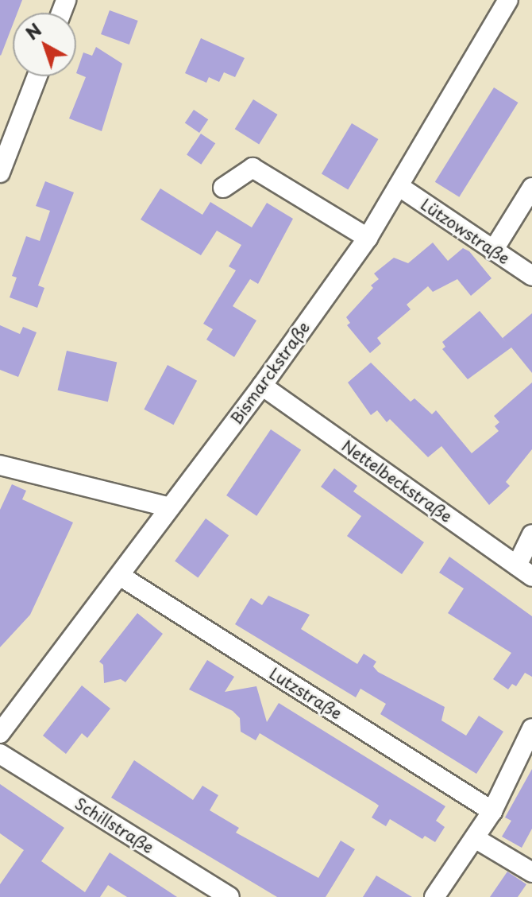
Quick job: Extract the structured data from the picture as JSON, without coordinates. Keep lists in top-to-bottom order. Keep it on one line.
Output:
{"streets":{"street":["Lützowstraße","Bismarckstraße","Nettelbeckstraße","Lutzstraße","Schillstraße"]},"crossings":[["Lützowstraße","Bismarckstraße"],["Bismarckstraße","Nettelbeckstraße"],["Bismarckstraße","Lutzstraße"]],"north":"top left"}
